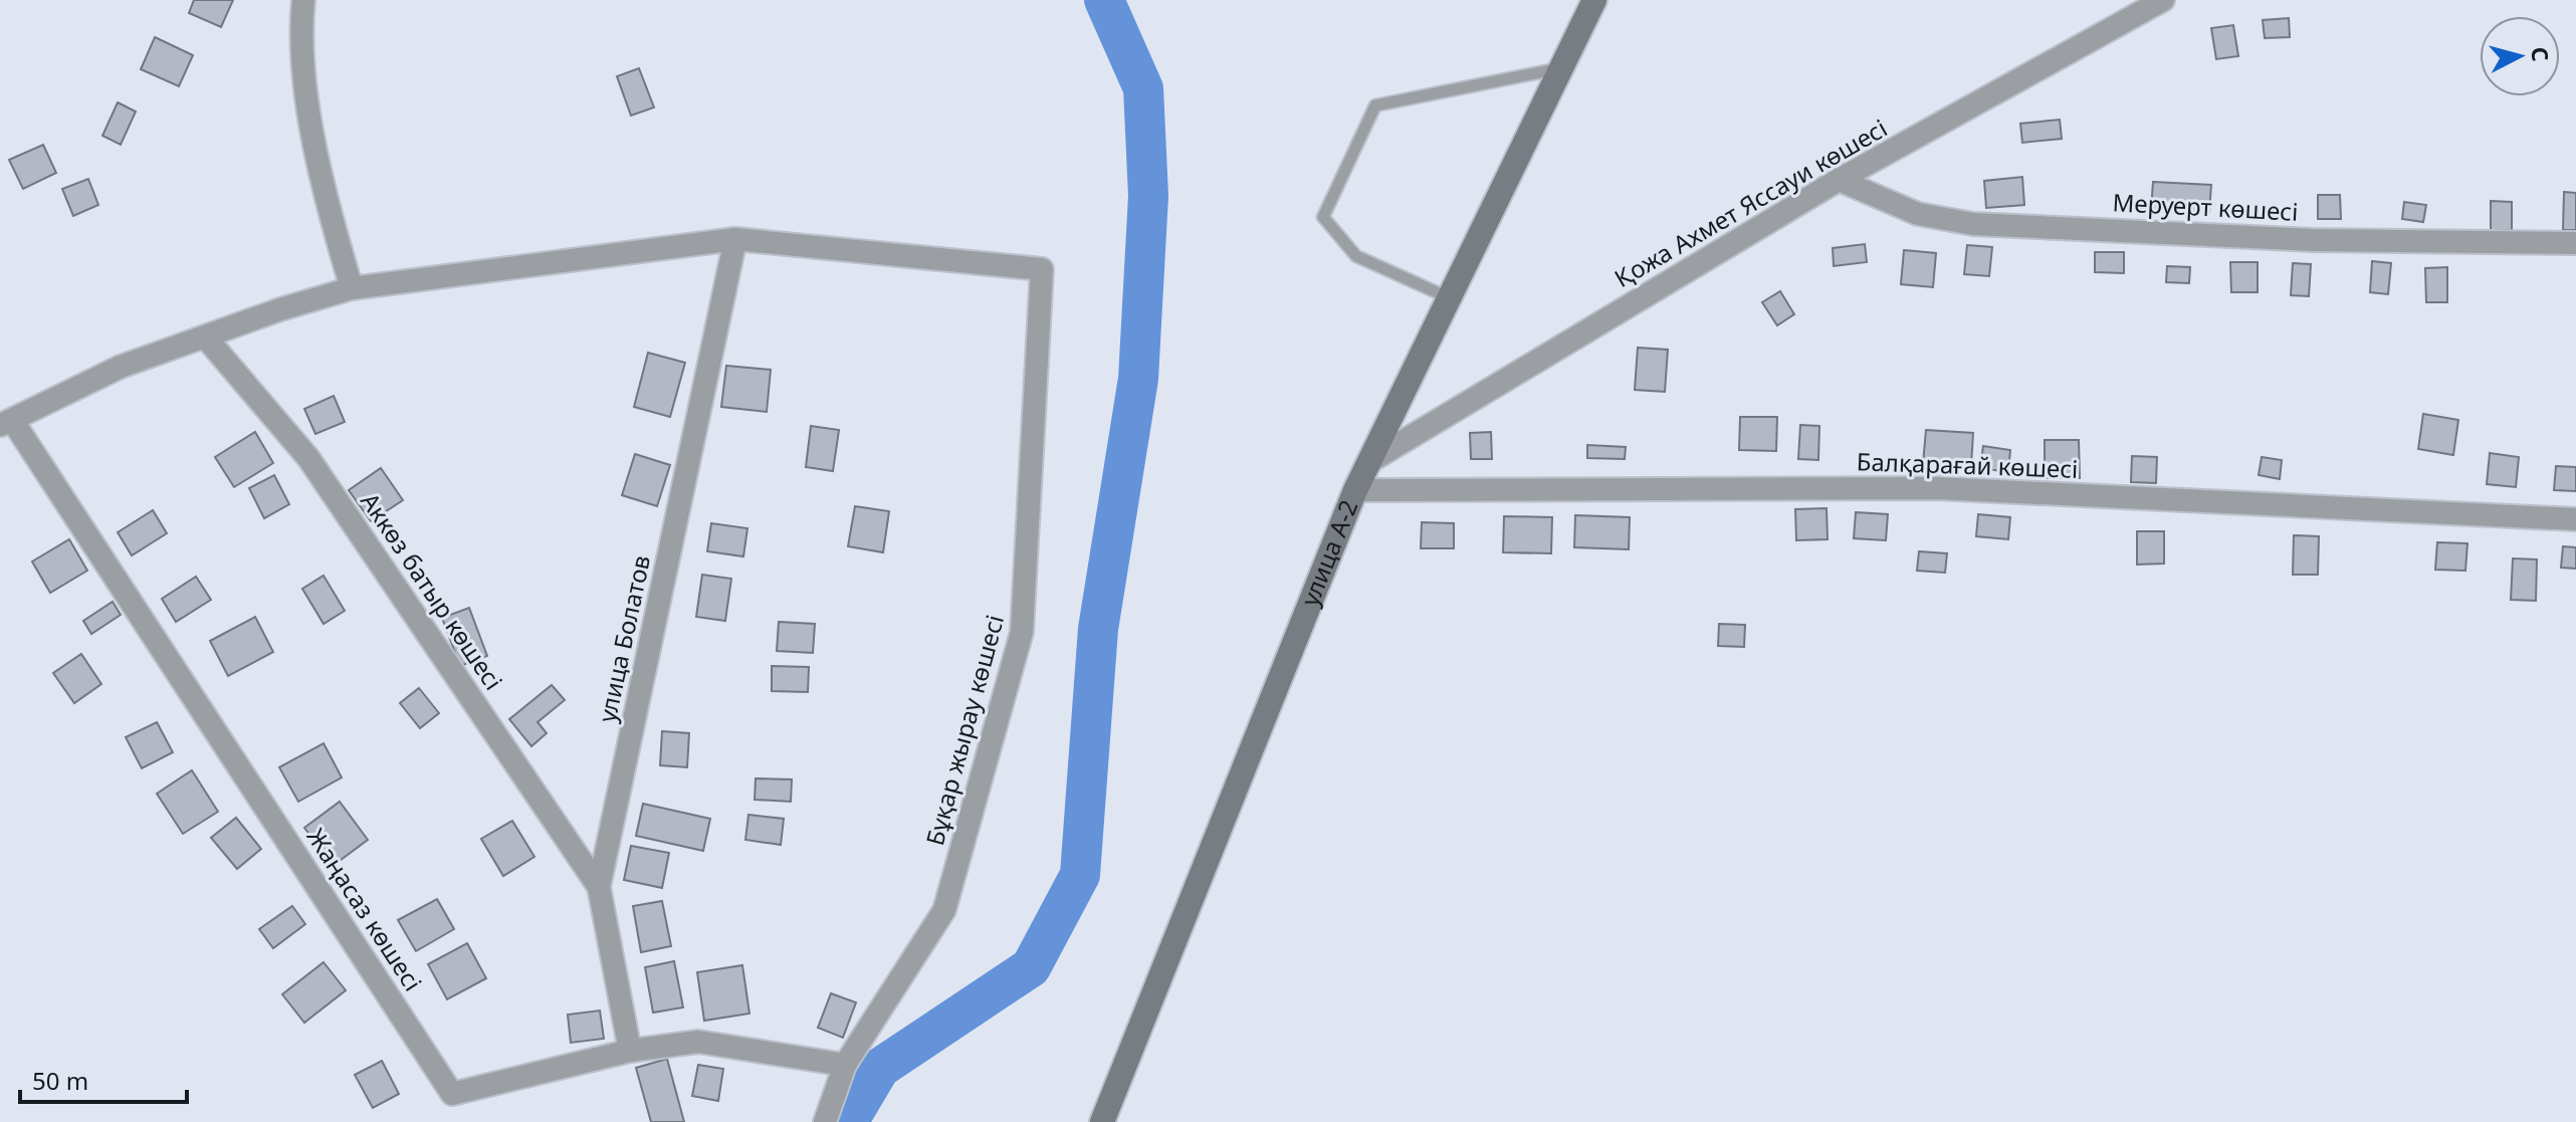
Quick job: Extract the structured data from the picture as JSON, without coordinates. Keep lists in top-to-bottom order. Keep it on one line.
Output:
{"streets":{"main road":["улица А-2"],"street":["Қожа Ахмет Яссауи көшесі","Меруерт көшесі","Балқарағай көшесі","Аккөз батыр көшесі","улица Болатов","Бұқар жырау көшесі","Жаңасаз көшесі"]},"crossings":[["Қожа Ахмет Яссауи көшесі","Меруерт көшесі"],["Қожа Ахмет Яссауи көшесі","улица А-2"],["Балқарағай көшесі","улица А-2"],["Аккөз батыр көшесі","улица Болатов"],["улица Болатов","Бұқар жырау көшесі"],["улица Болатов","Жаңасаз көшесі"],["Бұқар жырау көшесі","Жаңасаз көшесі"]],"scale_bar":"50 m","north":"right"}
